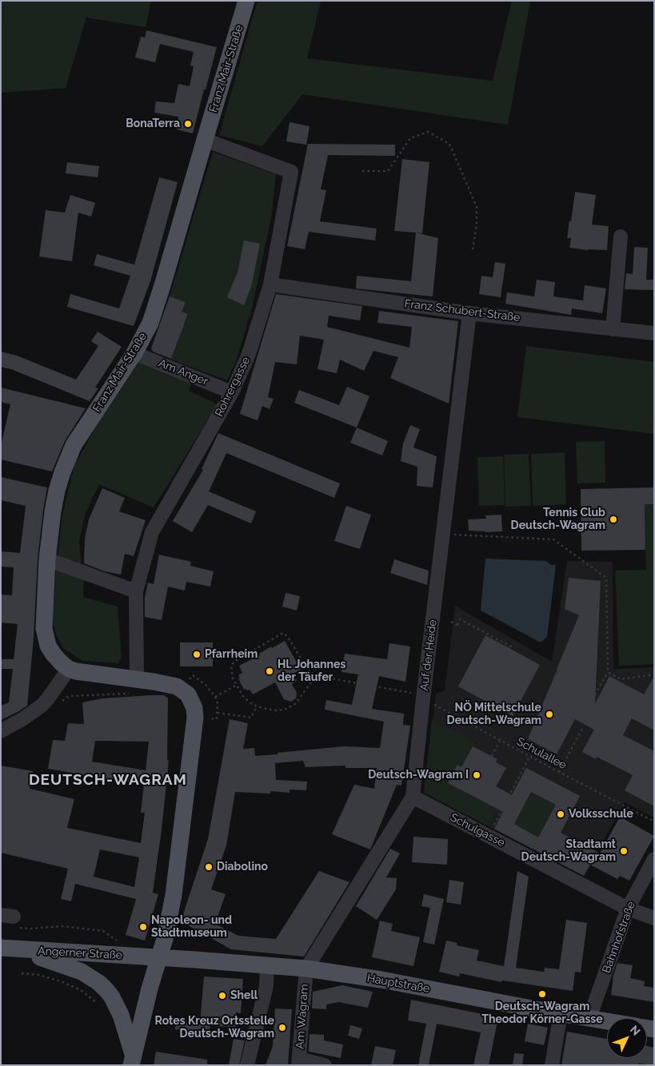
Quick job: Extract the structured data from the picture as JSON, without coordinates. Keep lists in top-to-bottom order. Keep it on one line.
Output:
{"streets":{"main road":["Franz Mair-Straße","Angerner Straße","Hauptstraße"],"street":["Franz Schubert-Straße","Am Anger","Rohrergasse","Auf der Heide","Schulgasse","Bahnhofstraße","Am Wagram"],"path":["Schulallee"]},"crossings":[["Franz Mair-Straße","Am Anger"],["Franz Mair-Straße","Rohrergasse"],["Franz Schubert-Straße","Rohrergasse"],["Franz Schubert-Straße","Auf der Heide"],["Am Anger","Rohrergasse"],["Auf der Heide","Schulallee"],["Auf der Heide","Schulgasse"],["Auf der Heide","Hauptstraße"],["Auf der Heide","Am Wagram"],["Schulgasse","Bahnhofstraße"],["Bahnhofstraße","Hauptstraße"],["Angerner Straße","Hauptstraße"],["Hauptstraße","Am Wagram"]],"districts":["DEUTSCH-WAGRAM"],"places":["BonaTerra","Tennis Club Deutsch-Wagram","Pfarrheim","Hl. Johannes der Täufer","NÖ Mittelschule Deutsch-Wagram","Deutsch-Wagram I","Volksschule","Stadtamt Deutsch-Wagram","Diabolino","Napoleon- und Stadtmuseum","Deutsch-Wagram Theodor Körner-Gasse","Shell","Rotes Kreuz Ortsstelle Deutsch-Wagram"],"north":"top right"}
